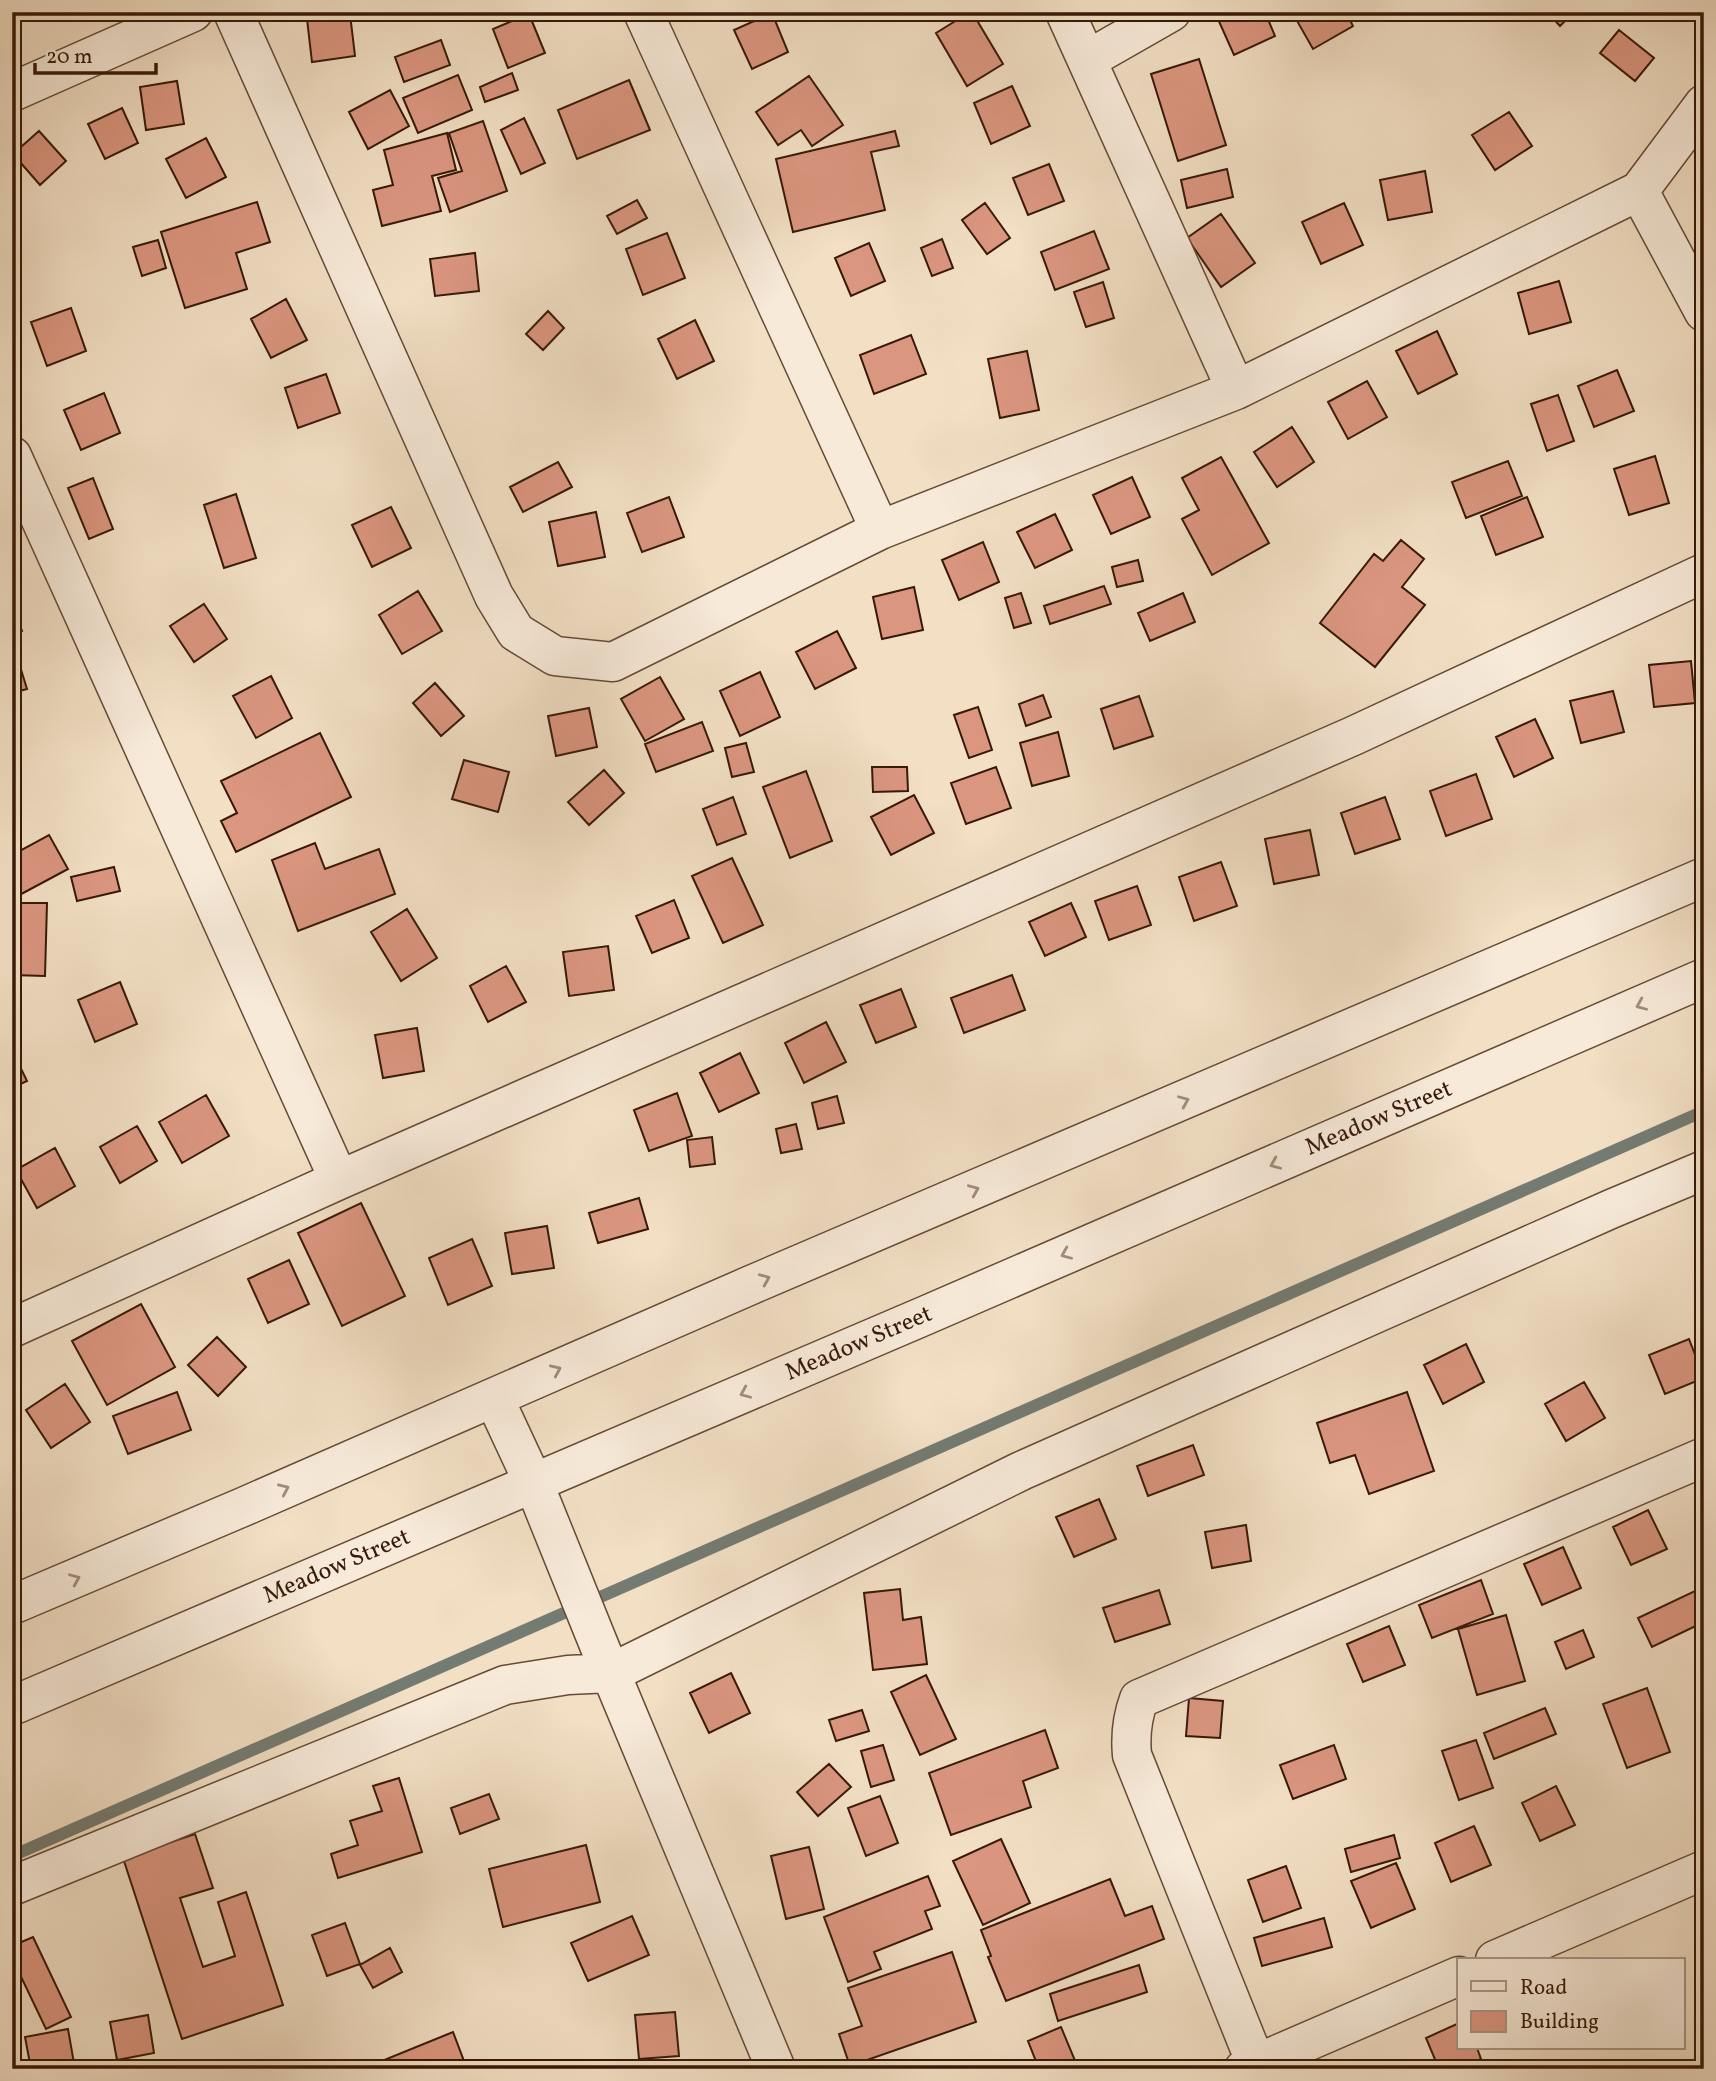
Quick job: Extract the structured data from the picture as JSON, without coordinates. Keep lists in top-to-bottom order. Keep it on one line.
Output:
{"streets":{"street":["Meadow Street"]},"legend":["Road","Building"],"scale_bar":"20 m"}
